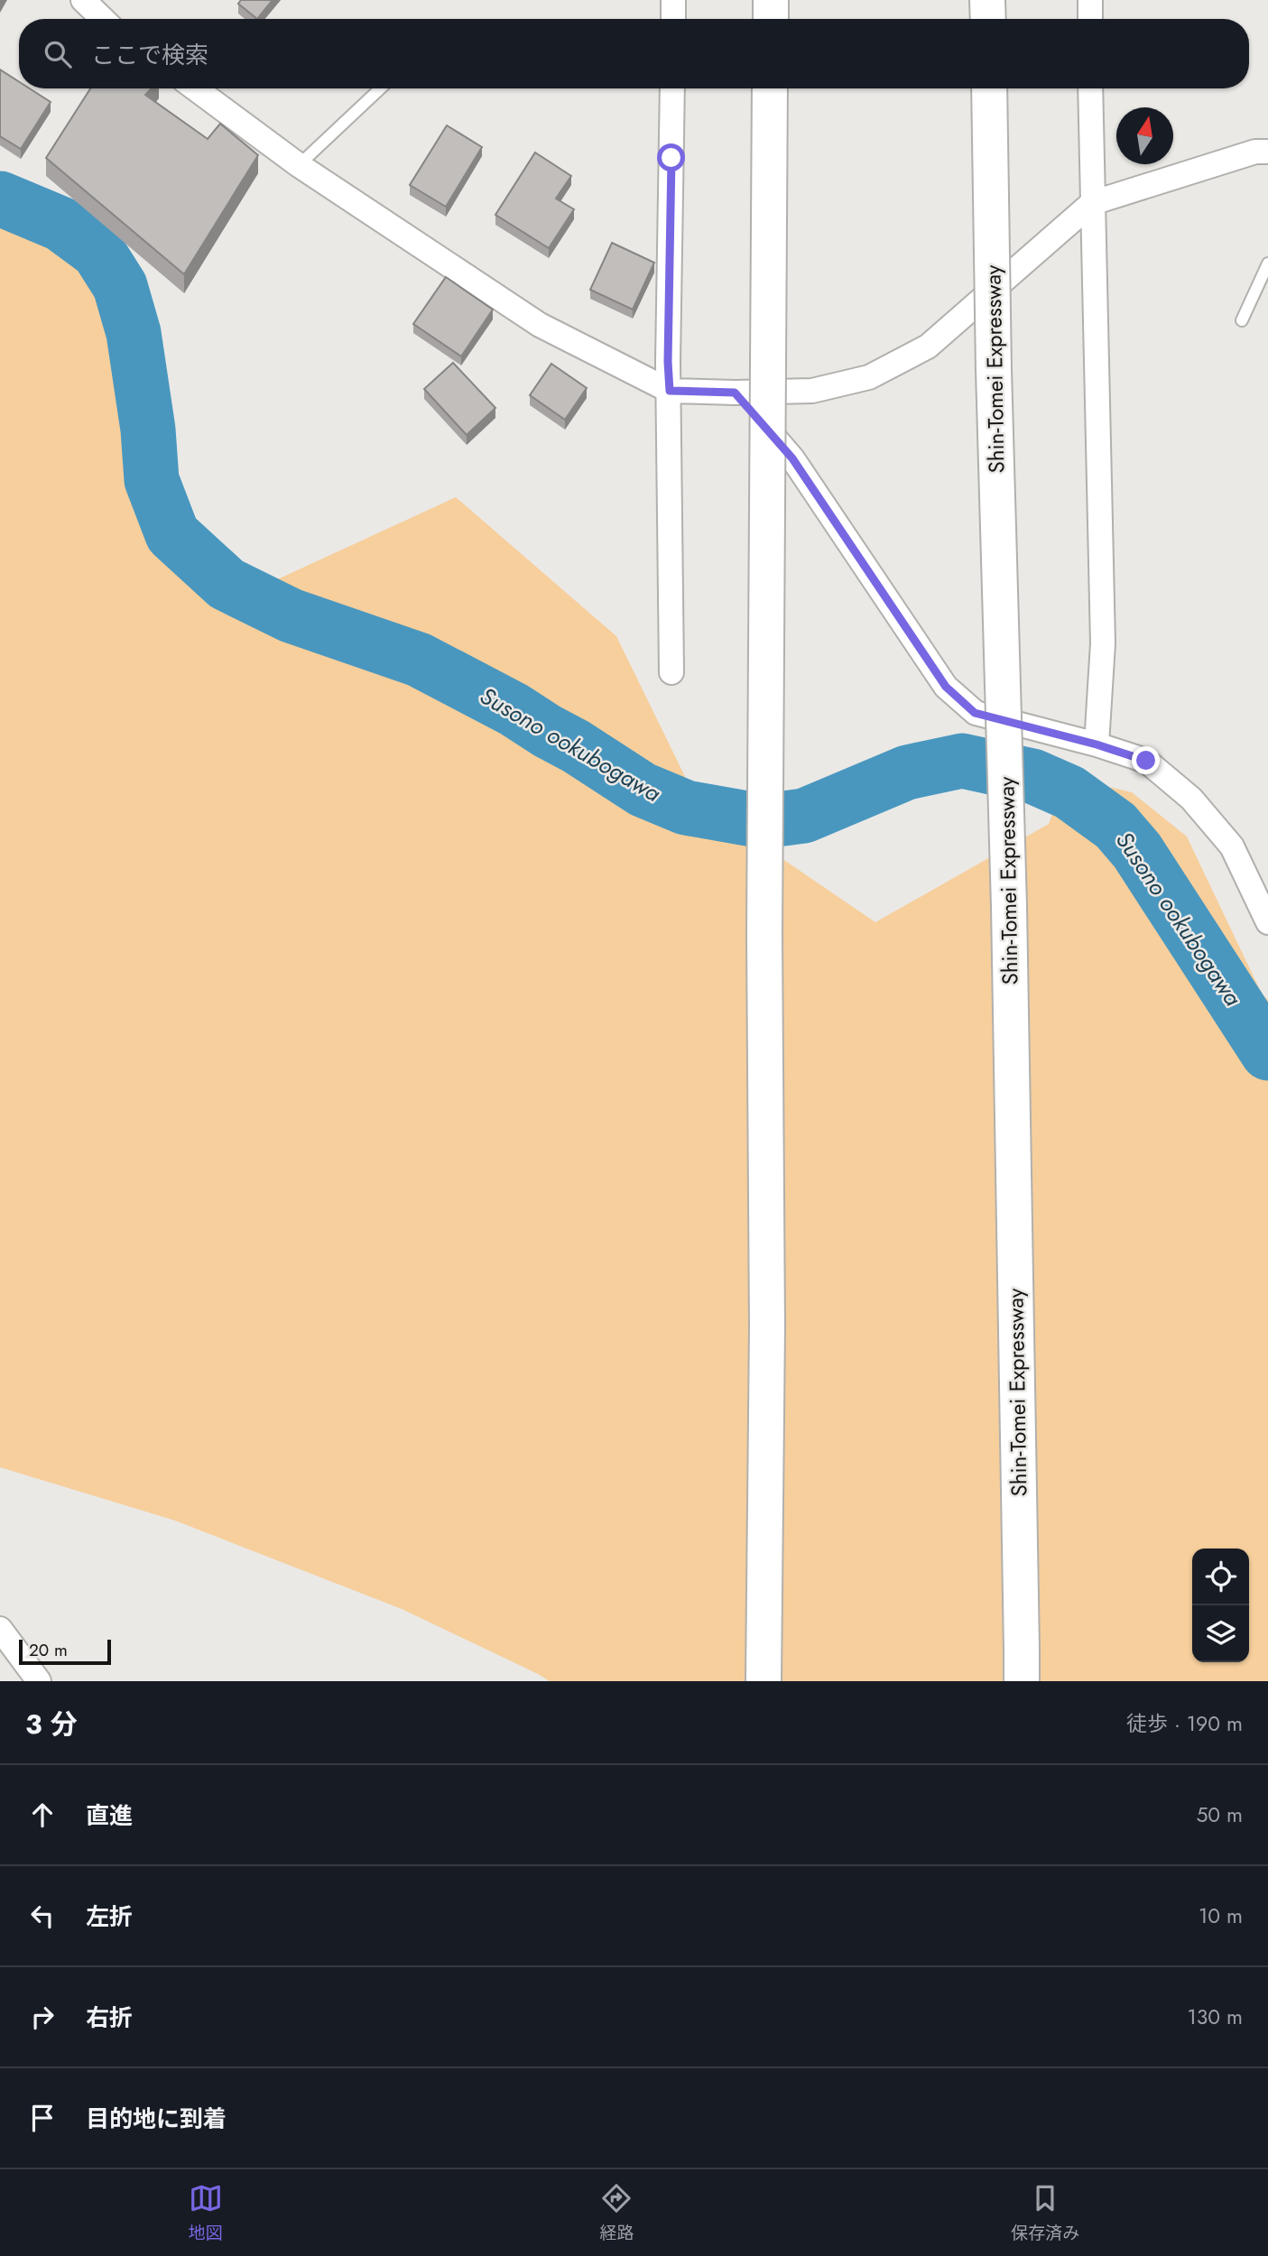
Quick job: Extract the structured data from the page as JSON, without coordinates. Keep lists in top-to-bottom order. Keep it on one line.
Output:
{"streets":{"highway":["Shin-Tomei Expressway"]},"water":["Susono ookubogawa"],"scale_bar":"20 m","north":"top","page":{"search":"ここで検索","scale":"20 m","heading":["3 分","徒歩 · 190 m"],"list":[["直進","50 m"],["左折","10 m"],["右折","130 m"],"目的地に到着"],"nav":["地図","経路","保存済み"]}}
